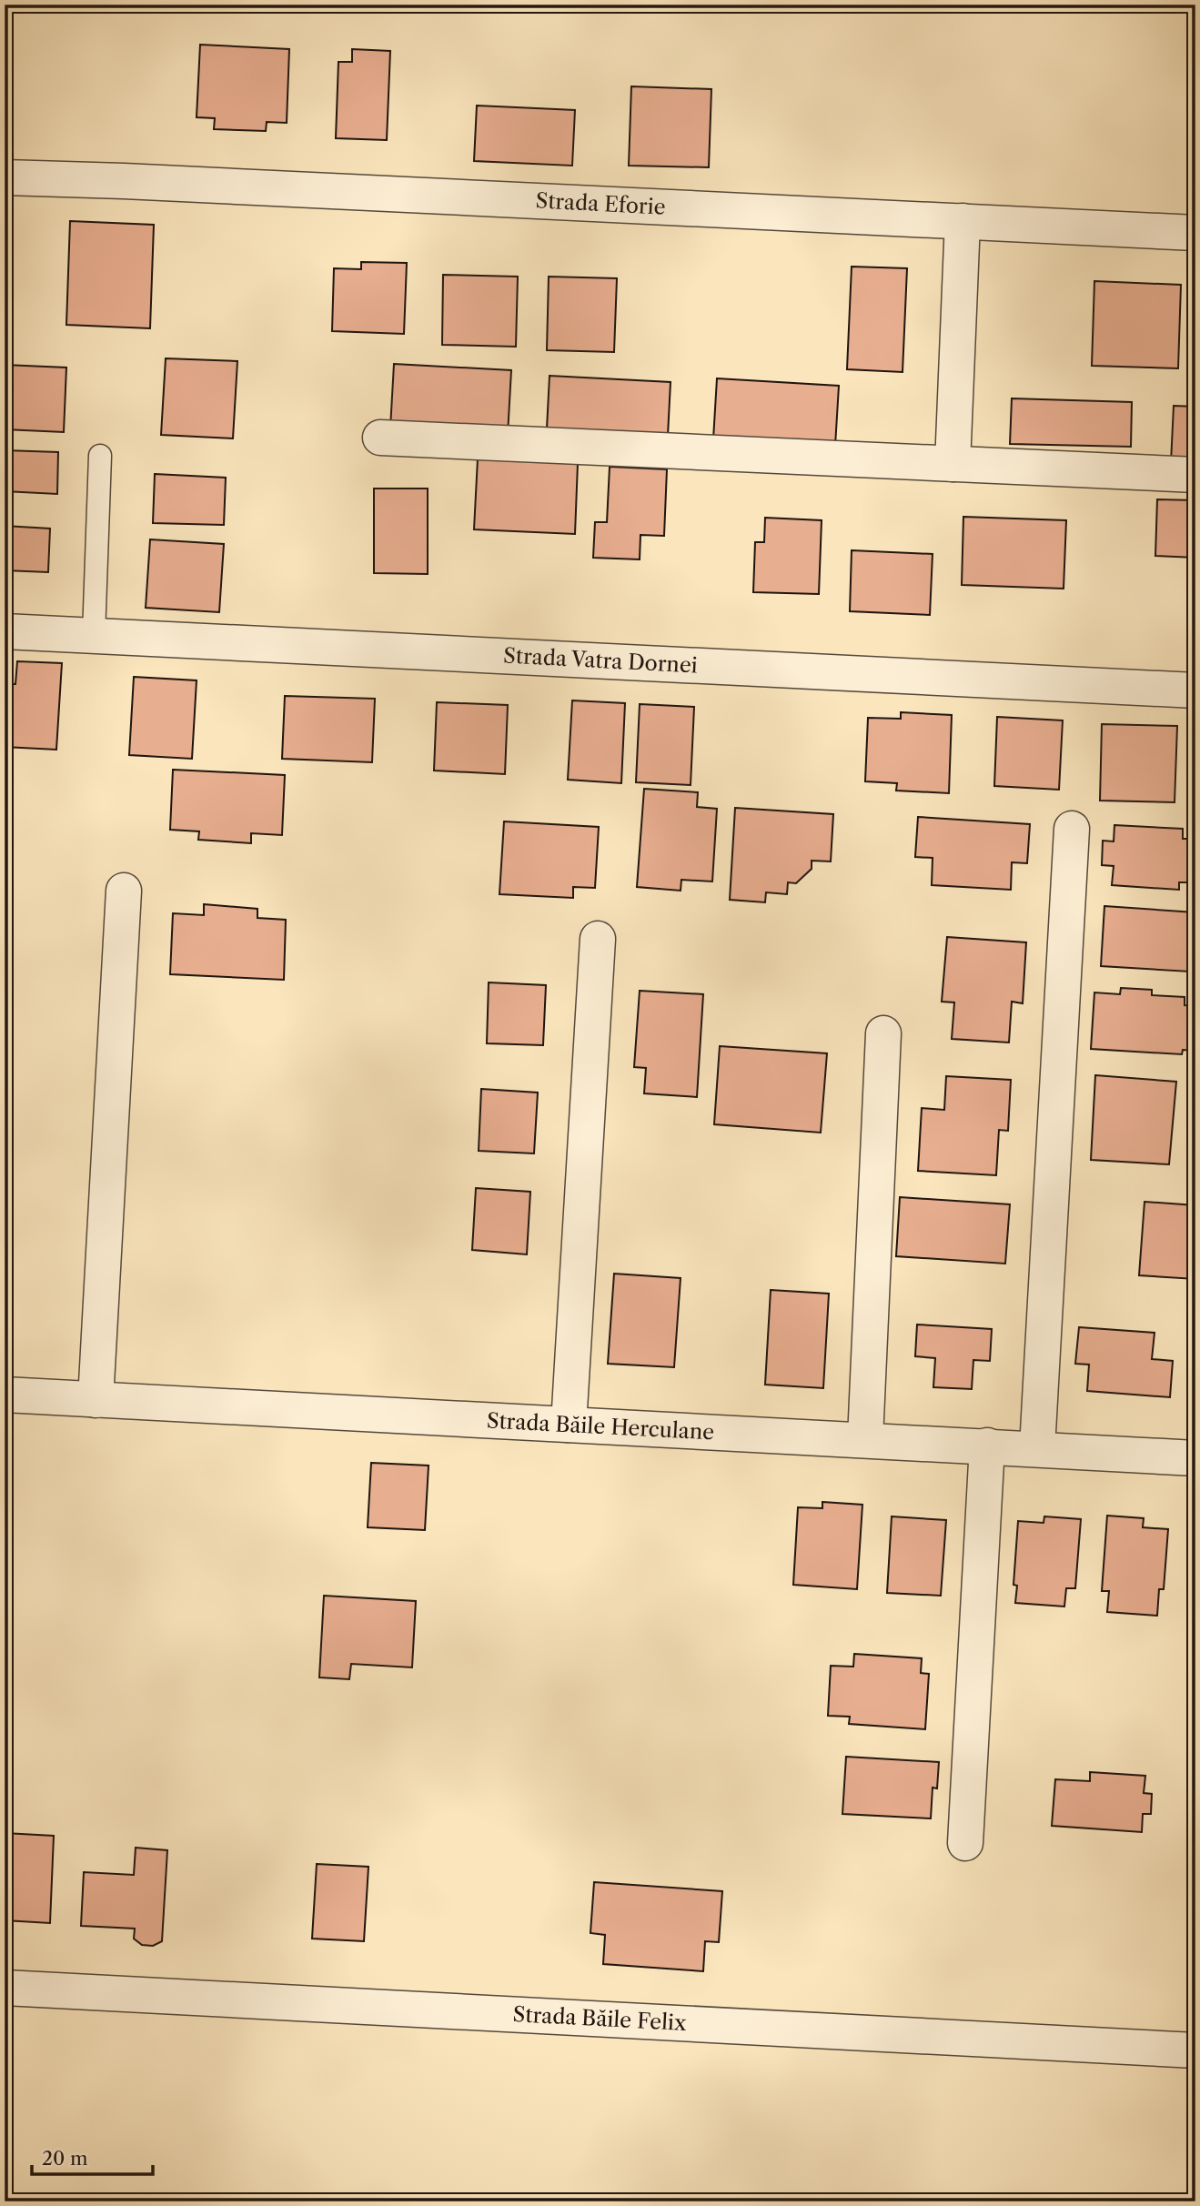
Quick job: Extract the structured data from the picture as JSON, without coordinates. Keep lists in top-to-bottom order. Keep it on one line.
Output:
{"streets":{"street":["Strada Eforie","Strada Vatra Dornei","Strada Băile Herculane","Strada Băile Felix"]},"scale_bar":"20 m"}
